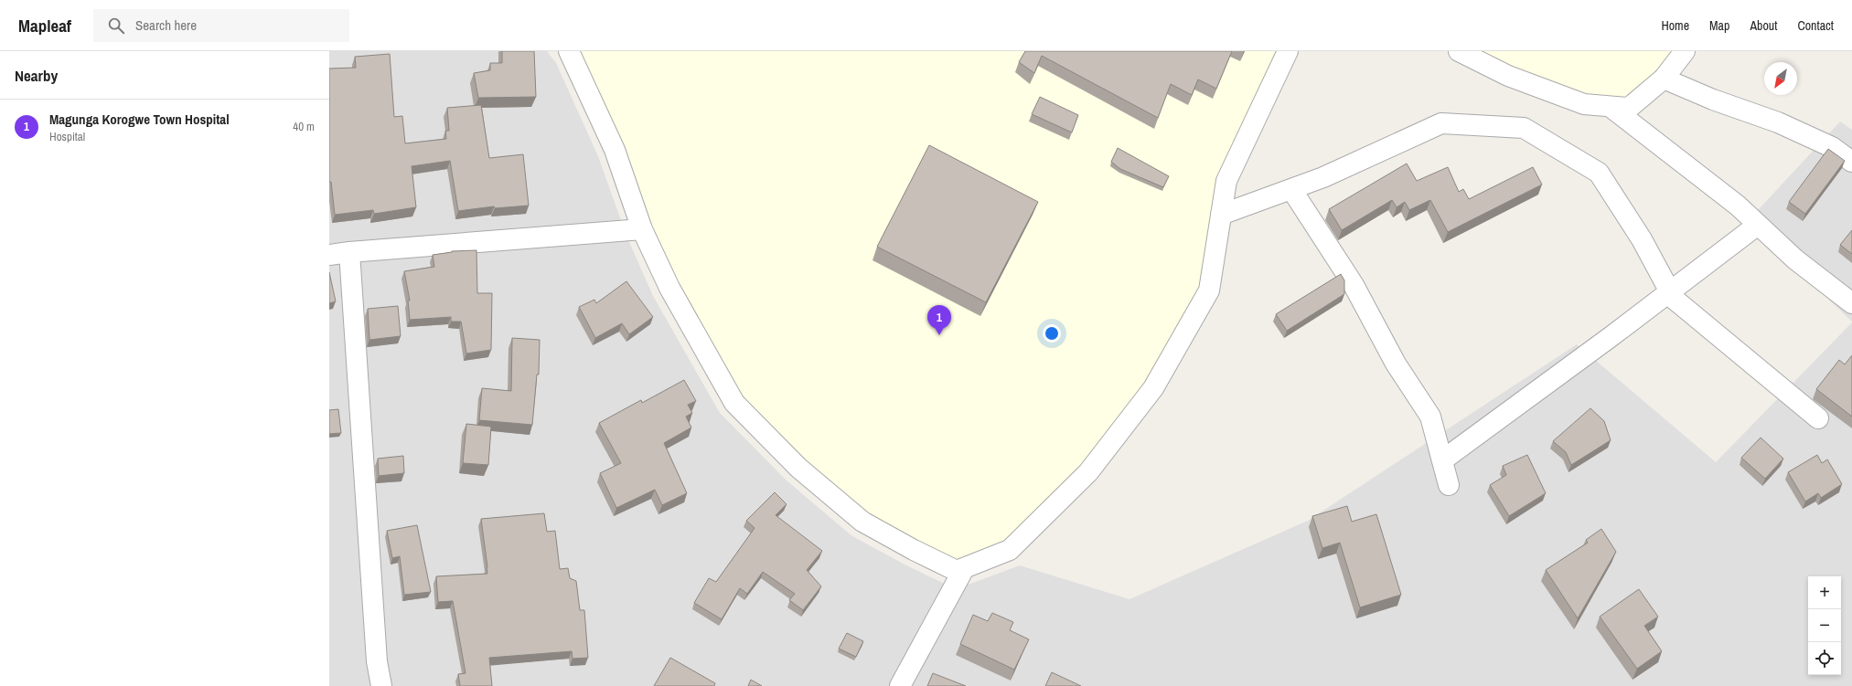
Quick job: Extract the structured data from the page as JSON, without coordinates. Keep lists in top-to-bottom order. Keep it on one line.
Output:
{"north":"bottom left","page":{"header":"Mapleaf","search":"Search here","nav":["Home","Map","About","Contact"],"heading":"Nearby","list":[{"mark":"1","name":"Magunga Korogwe Town Hospital","note":"Hospital","value":"40 m"}],"pins":"1","map_buttons":["+","−"]}}
